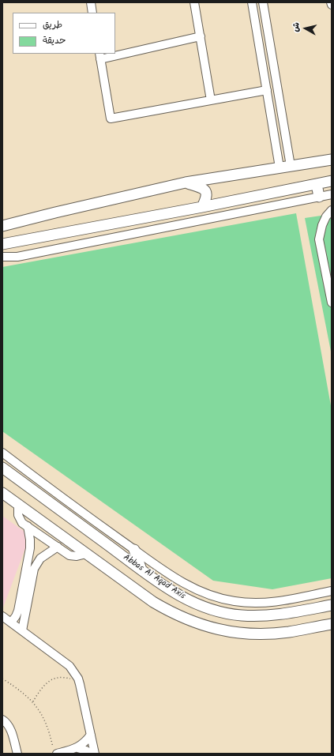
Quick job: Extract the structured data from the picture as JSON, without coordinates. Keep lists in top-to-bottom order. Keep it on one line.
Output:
{"streets":{"main road":["Abbas Al Aqad Axis"]},"legend":["طريق","حديقة"],"north":"left"}
